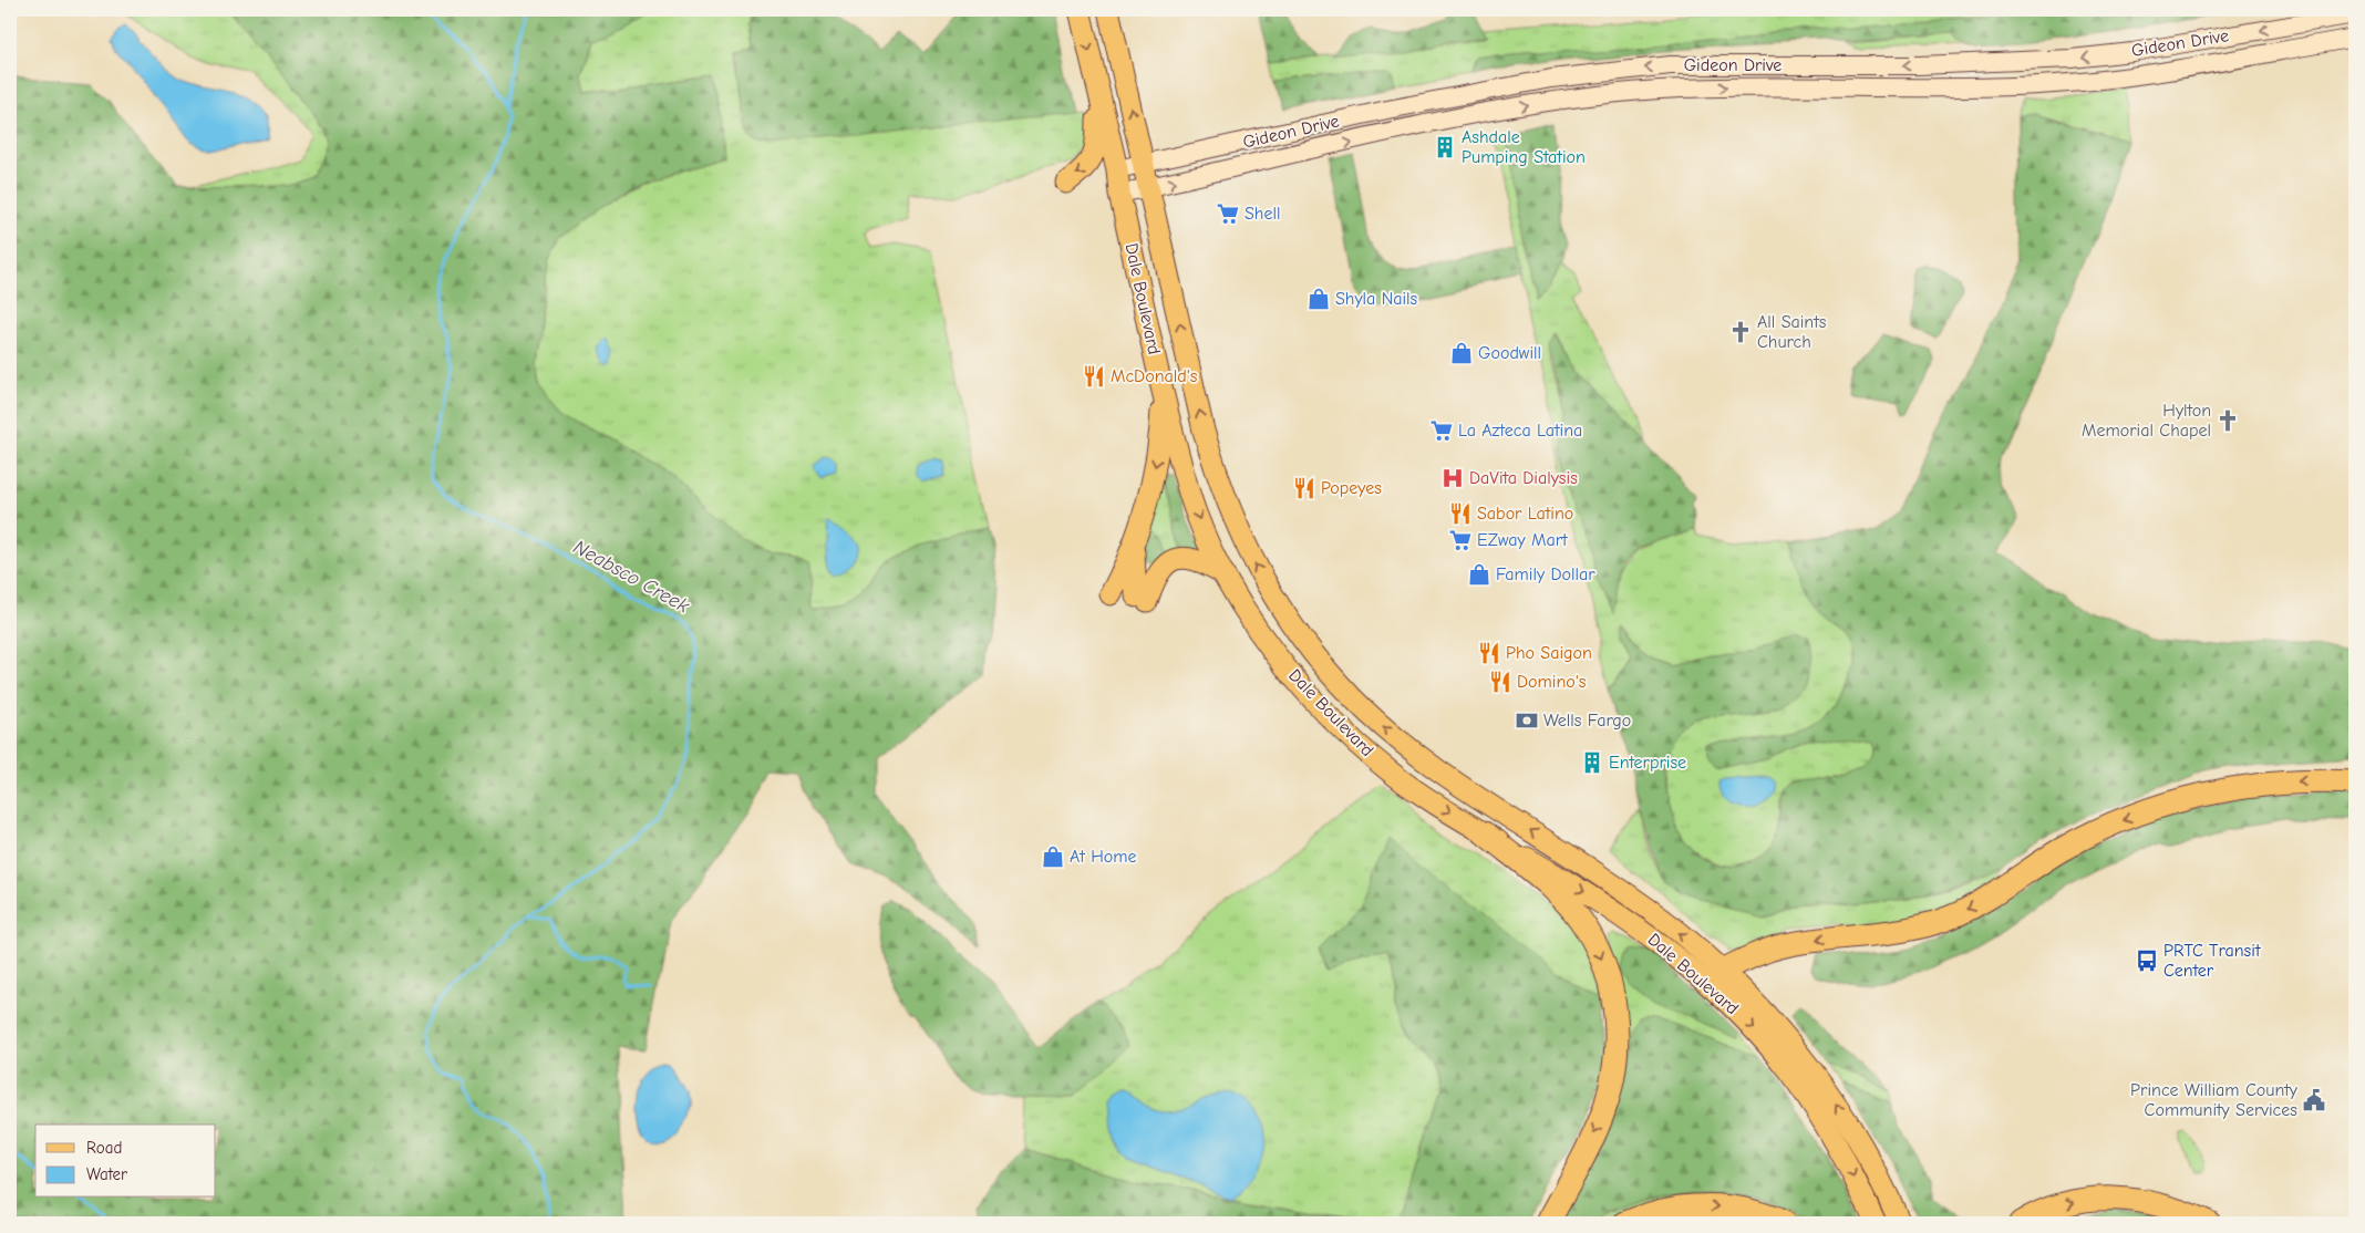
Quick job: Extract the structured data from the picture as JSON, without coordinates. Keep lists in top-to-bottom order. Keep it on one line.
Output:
{"streets":{"main road":["Gideon Drive","Dale Boulevard"]},"crossings":[["Gideon Drive","Dale Boulevard"]],"water":["Neabsco Creek"],"places":{"building":["Ashdale Pumping Station","Enterprise"],"supermarket":["Shell","La Azteca Latina","EZway Mart"],"shop":["Shyla Nails","Goodwill","Family Dollar","At Home"],"church":["All Saints Church","Hylton Memorial Chapel"],"restaurant":["McDonald's","Popeyes","Sabor Latino","Pho Saigon","Domino's"],"hospital":["DaVita Dialysis"],"bank":["Wells Fargo"],"bus stop":["PRTC Transit Center"],"public building":["Prince William County Community Services"]},"legend":["Road","Water"]}
